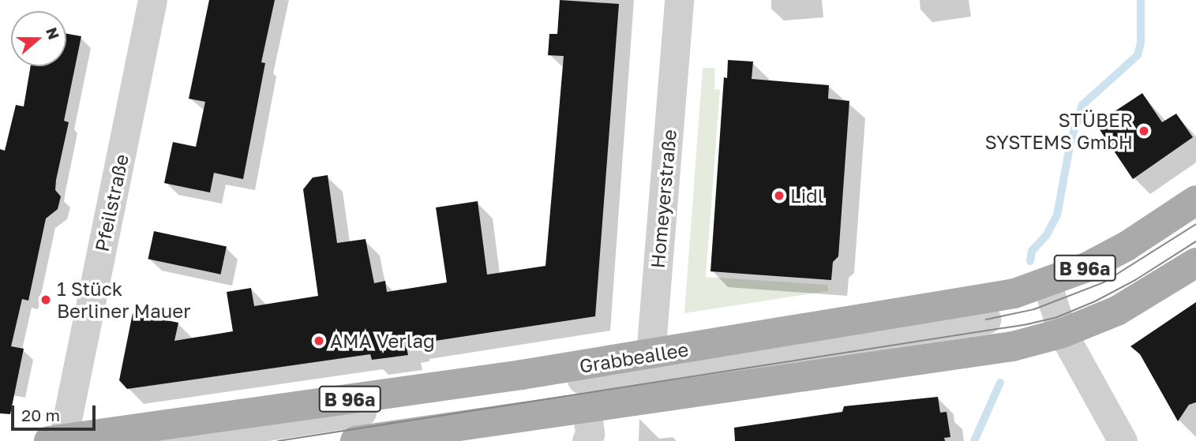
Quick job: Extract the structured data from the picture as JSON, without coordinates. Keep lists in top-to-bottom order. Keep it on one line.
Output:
{"streets":{"main road":["B 96a","Grabbeallee"],"street":["Homeyerstraße","Pfeilstraße"]},"crossings":[["Homeyerstraße","Grabbeallee"],["Pfeilstraße","Grabbeallee"]],"places":["STÜBER SYSTEMS GmbH","Lidl","1 Stück Berliner Mauer","AMA Verlag"],"scale_bar":"20 m","north":"right"}
